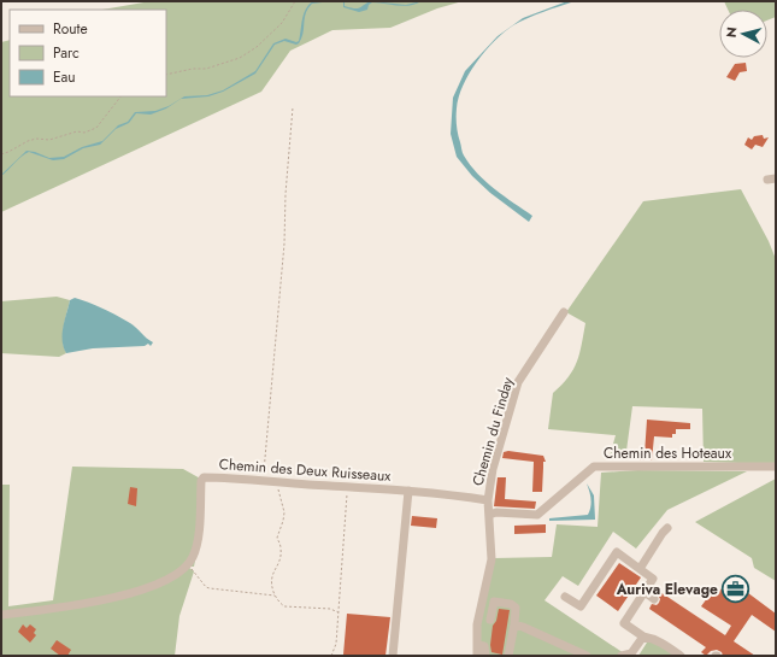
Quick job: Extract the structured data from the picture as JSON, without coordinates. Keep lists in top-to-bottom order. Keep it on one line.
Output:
{"streets":{"street":["Chemin du Finday","Chemin des Hoteaux","Chemin des Deux Ruisseaux"]},"crossings":[["Chemin du Finday","Chemin des Hoteaux"],["Chemin du Finday","Chemin des Deux Ruisseaux"]],"places":{"office":["Auriva Elevage"]},"legend":["Route","Parc","Eau"],"north":"left"}
